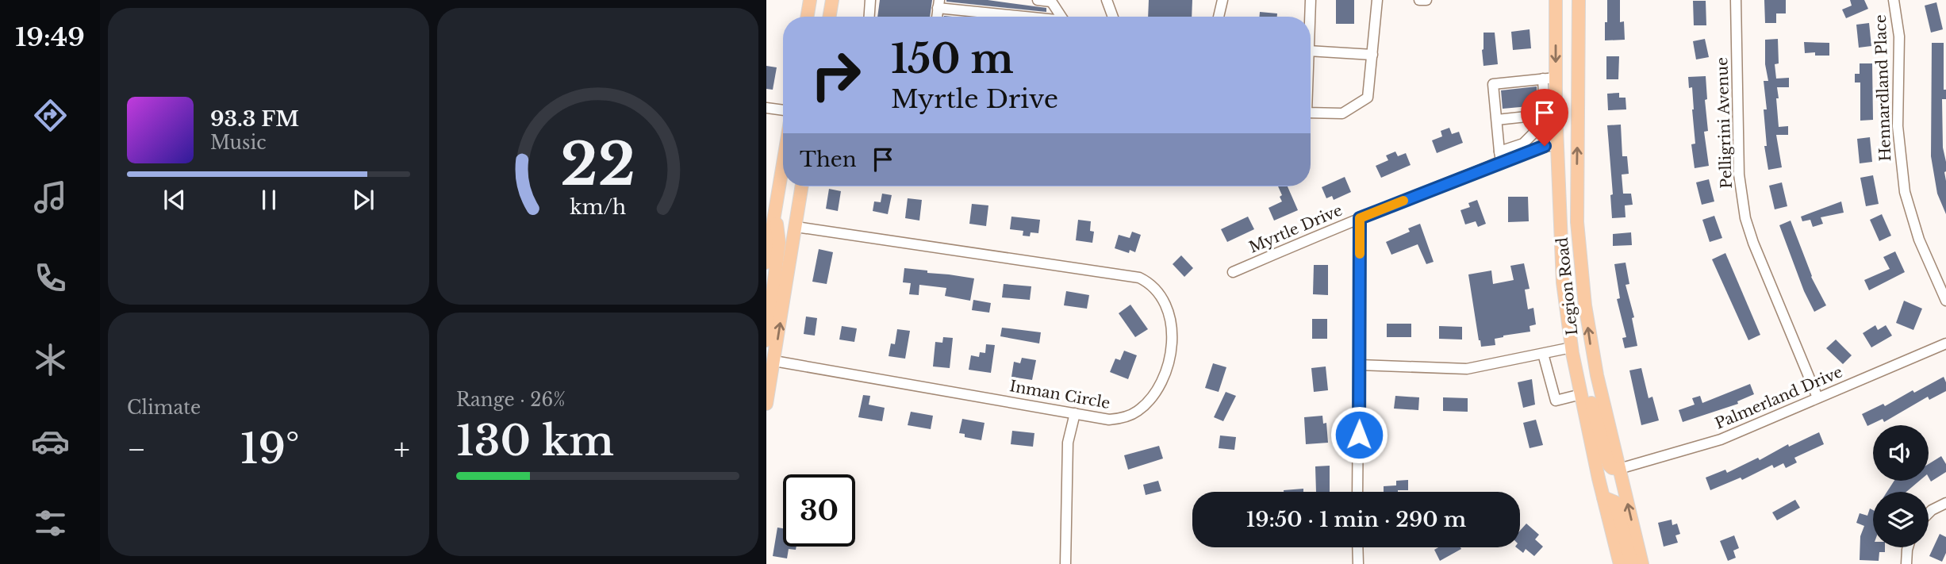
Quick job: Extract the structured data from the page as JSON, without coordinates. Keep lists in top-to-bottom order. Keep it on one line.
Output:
{"streets":{"main road":["Legion Road"],"street":["Hennardland Place","Pelligrini Avenue","Myrtle Drive","Inman Circle","Palmerland Drive"]},"crossings":[["Pelligrini Avenue","Palmerland Drive"],["Myrtle Drive","Legion Road"],["Legion Road","Palmerland Drive"]],"page":{"tabs":"19:49","turn":["150 m","Myrtle Drive"],"song":["93.3 FM","Music"],"then":"Then","tile":["Climate",["Range · 26%","130 km"]],"heat":["−","19°","+"],"limit":"30","trip":"19:50 · 1 min · 290 m","gauge":["22","km/h"]}}
